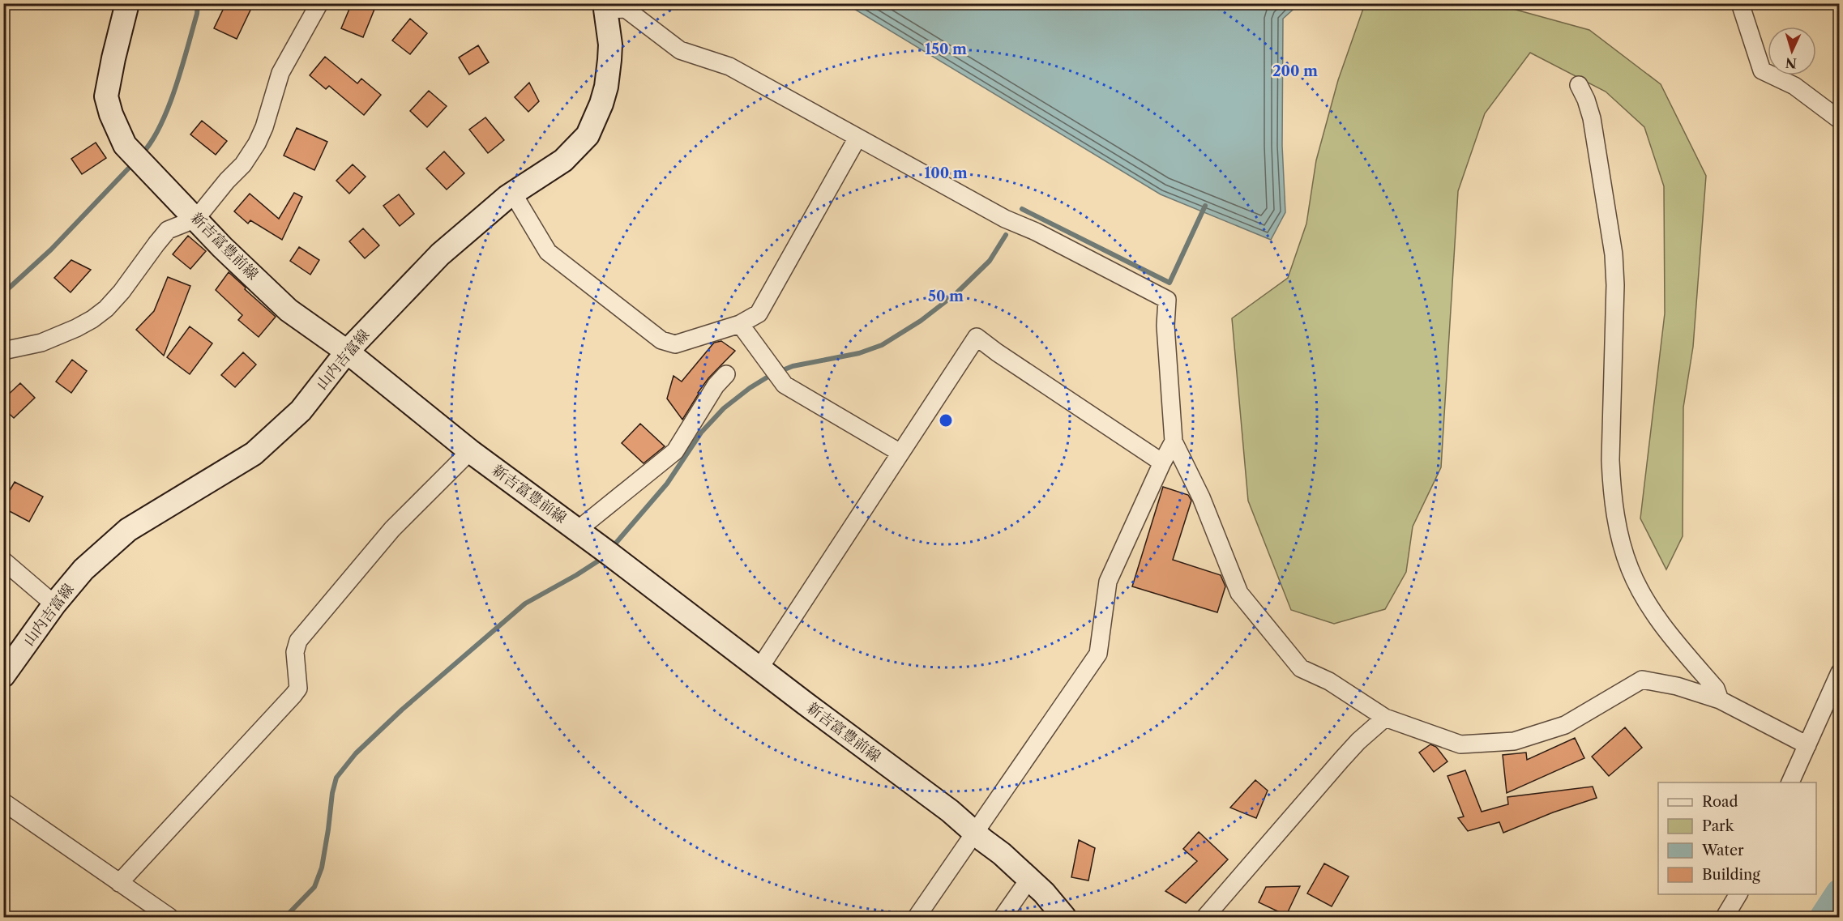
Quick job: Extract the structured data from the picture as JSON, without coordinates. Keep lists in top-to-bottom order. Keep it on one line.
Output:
{"streets":{"main road":["新吉富豊前線","山内吉富線"]},"crossings":[["新吉富豊前線","山内吉富線"]],"legend":["Road","Park","Water","Building"],"north":"bottom","rings":["150 m","200 m","100 m","50 m"]}
